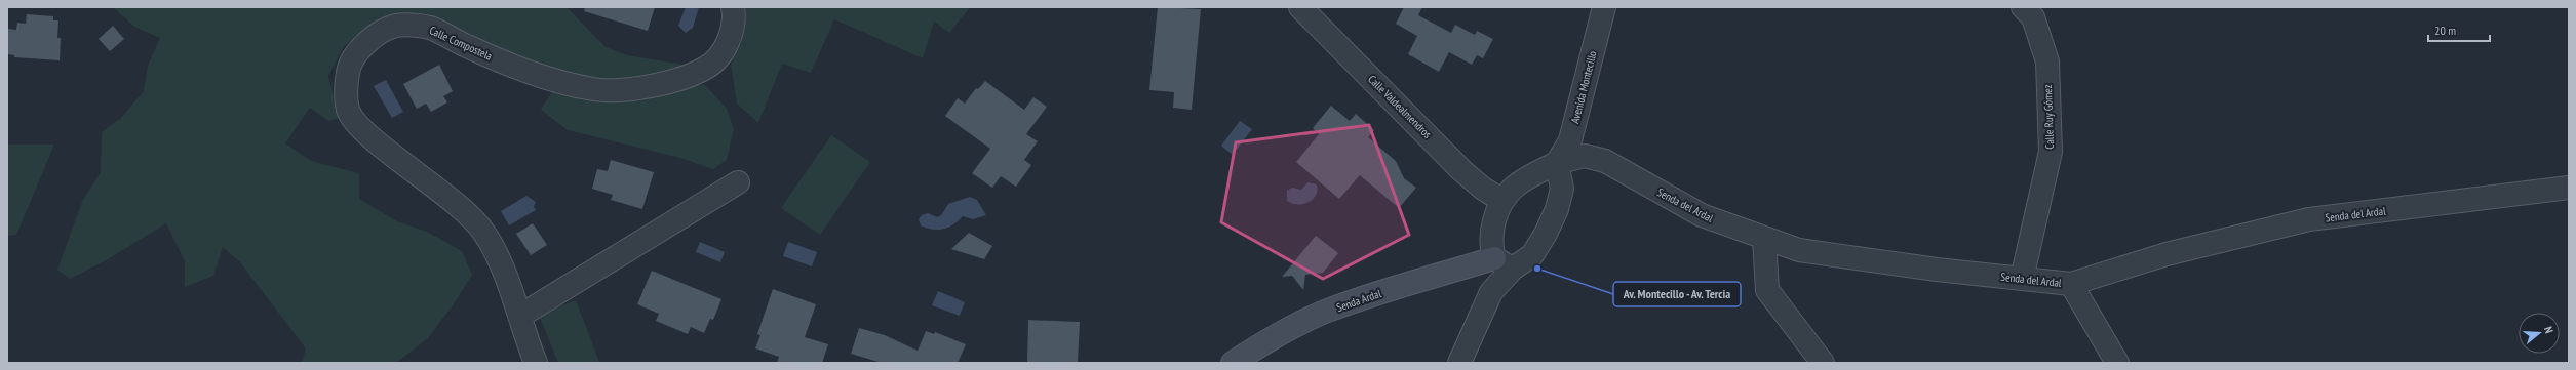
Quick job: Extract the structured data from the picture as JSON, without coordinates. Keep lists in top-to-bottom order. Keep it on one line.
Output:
{"streets":{"main road":["Senda Ardal"],"street":["Calle Compostela","Avenida Montecillo","Calle Valdealmendros","Calle Ruy Gómez","Senda del Ardal"]},"crossings":[["Avenida Montecillo","Senda del Ardal"],["Calle Valdealmendros","Senda del Ardal"],["Calle Ruy Gómez","Senda del Ardal"],["Senda del Ardal","Senda Ardal"]],"places":["Av. Montecillo - Av. Tercia"],"scale_bar":"20 m","north":"right"}
